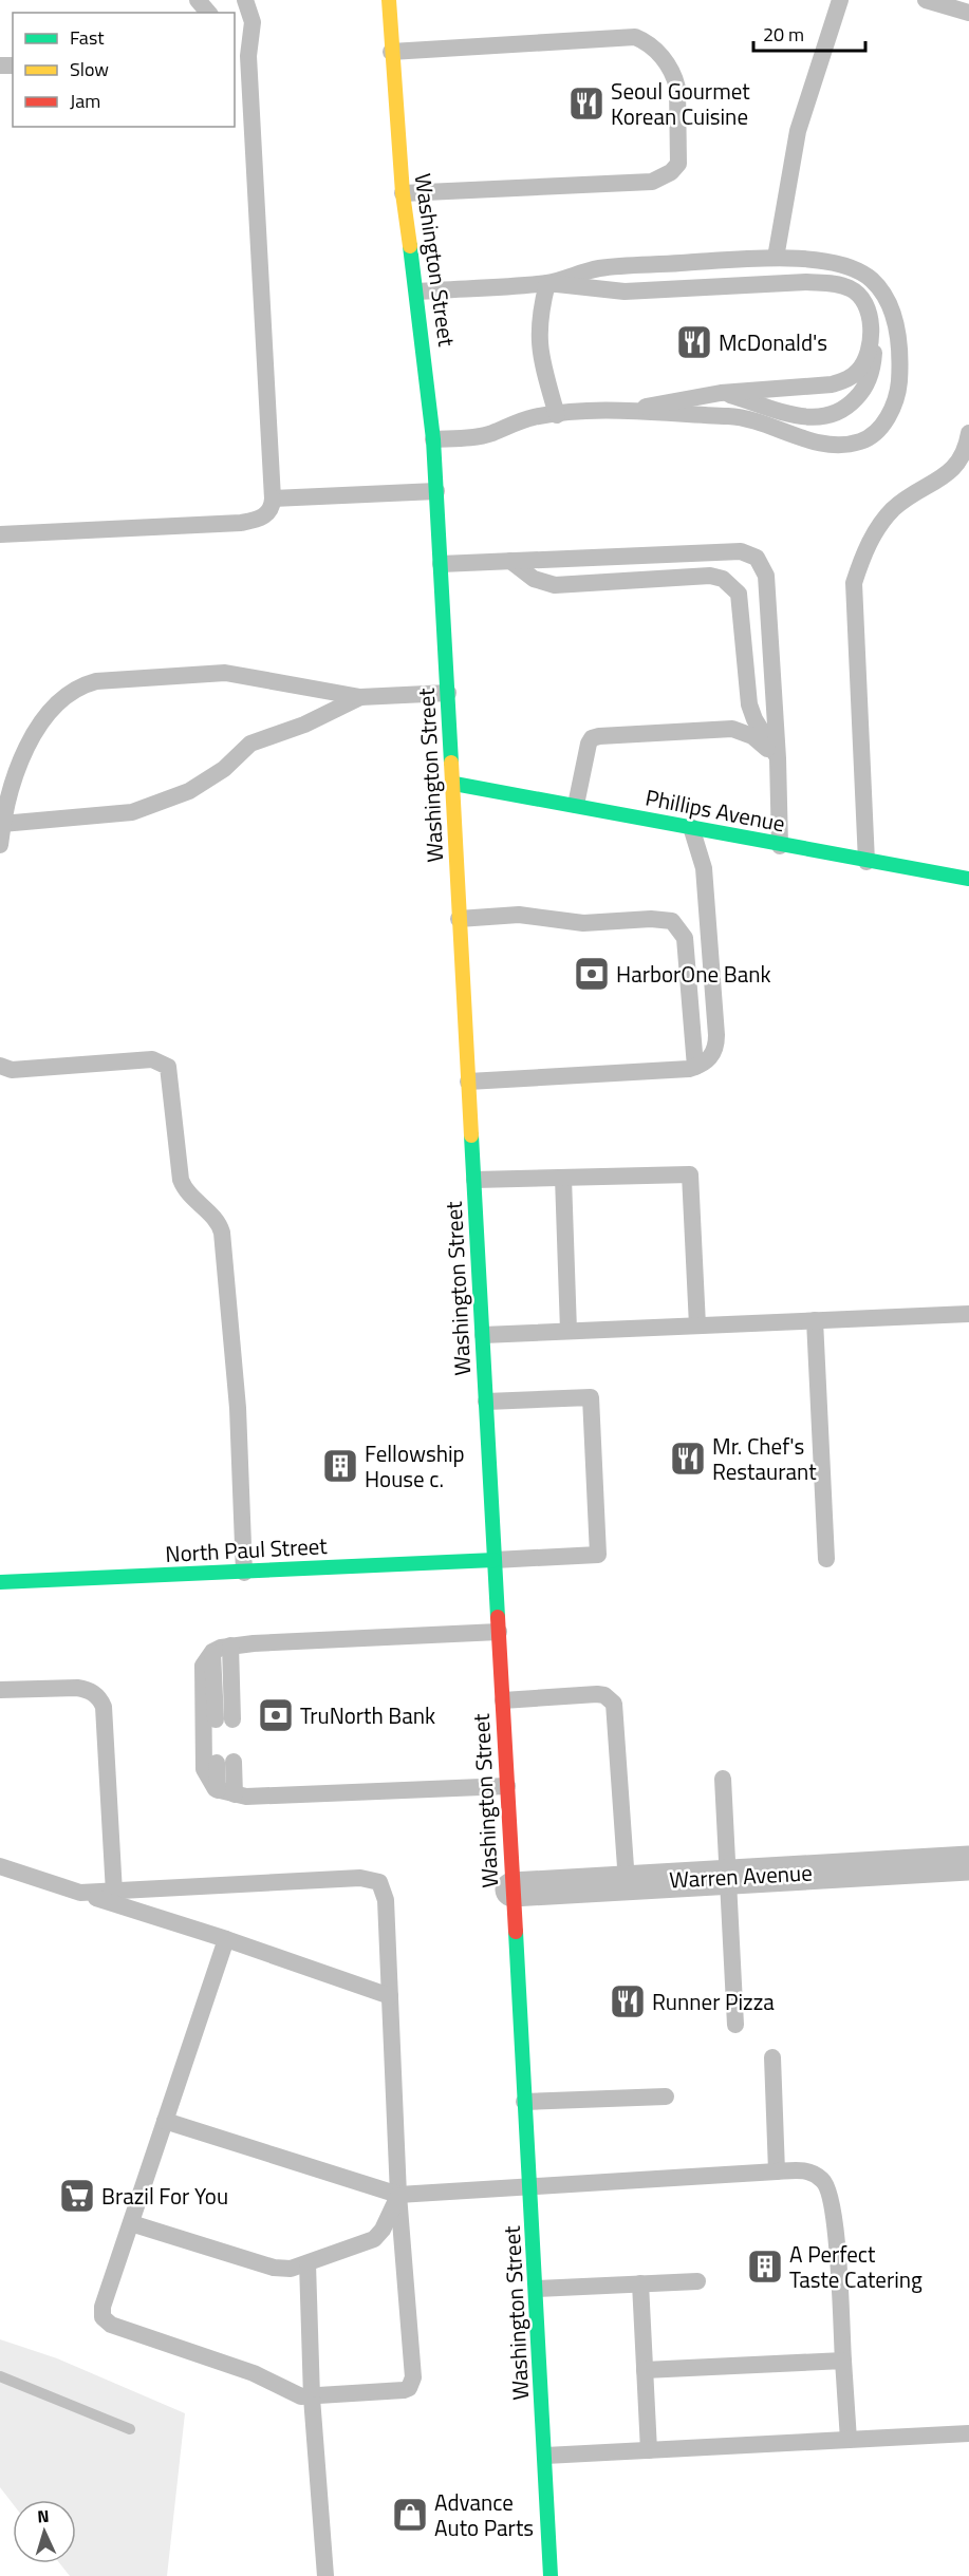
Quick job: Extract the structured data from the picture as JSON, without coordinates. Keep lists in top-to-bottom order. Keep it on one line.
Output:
{"streets":{"main road":["Washington Street","Phillips Avenue","North Paul Street"],"street":["Warren Avenue"]},"crossings":[["Washington Street","Phillips Avenue"],["Washington Street","North Paul Street"],["Washington Street","Warren Avenue"]],"places":{"restaurant":["Seoul Gourmet Korean Cuisine","McDonald's","Mr. Chef's Restaurant","Runner Pizza"],"bank":["HarborOne Bank","TruNorth Bank"],"building":["Fellowship House c.","A Perfect Taste Catering"],"supermarket":["Brazil For You"],"shop":["Advance Auto Parts"]},"legend":["Fast","Slow","Jam"],"scale_bar":"20 m","north":"top"}
